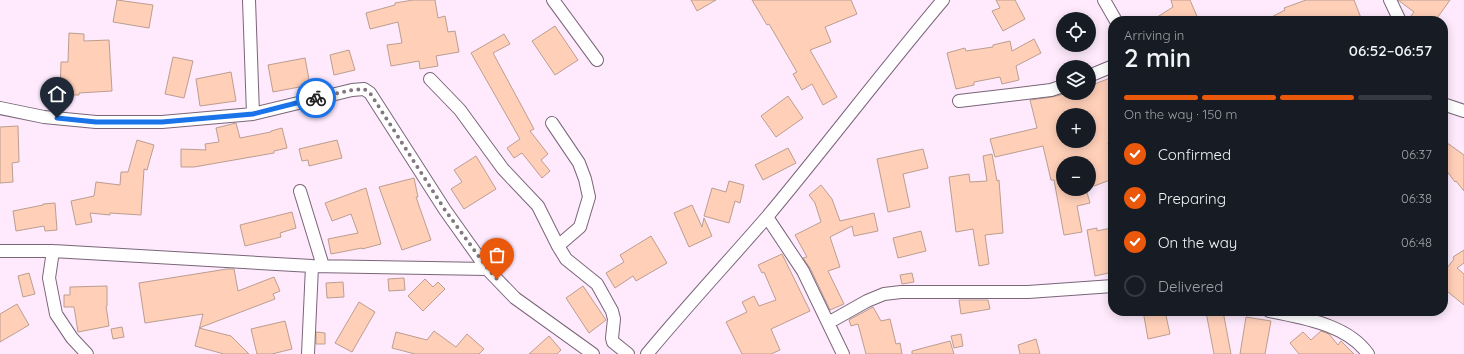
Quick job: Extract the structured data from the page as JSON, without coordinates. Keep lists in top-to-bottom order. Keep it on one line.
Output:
{"page":{"map_buttons":["+","−"],"heading":["2 min","Arriving in","06:52–06:57"],"bar":"On the way · 150 m","list":[["Confirmed","06:37"],["Preparing","06:38"],["On the way","06:48"],"Delivered"]}}
